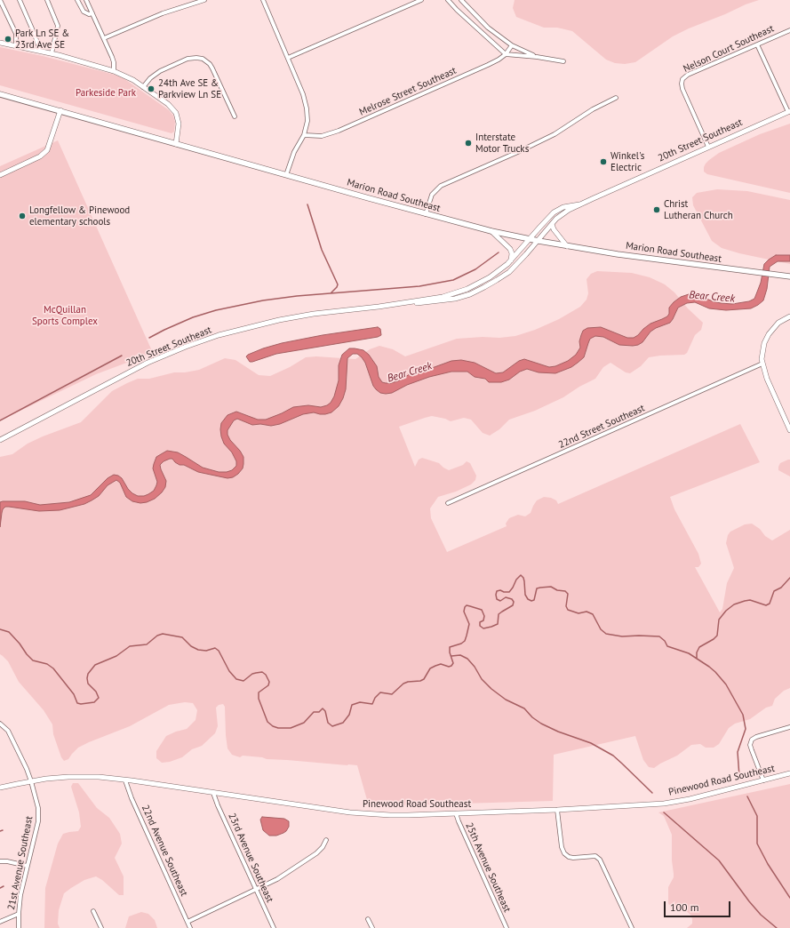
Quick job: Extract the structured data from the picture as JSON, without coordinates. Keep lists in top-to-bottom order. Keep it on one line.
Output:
{"streets":{"main road":["Marion Road Southeast"],"street":["Nelson Court Southeast","Melrose Street Southeast","20th Street Southeast","22nd Street Southeast","Pinewood Road Southeast","22nd Avenue Southeast","23rd Avenue Southeast","21st Avenue Southeast","25th Avenue Southeast"]},"crossings":[["Nelson Court Southeast","20th Street Southeast"],["20th Street Southeast","Marion Road Southeast"],["Pinewood Road Southeast","22nd Avenue Southeast"],["Pinewood Road Southeast","23rd Avenue Southeast"],["Pinewood Road Southeast","21st Avenue Southeast"],["Pinewood Road Southeast","25th Avenue Southeast"]],"water":["Bear Creek"],"parks":["Parkeside Park","McQuillan Sports Complex"],"places":["Park Ln SE & 23rd Ave SE","24th Ave SE & Parkview Ln SE","Interstate Motor Trucks","Winkel's Electric","Christ Lutheran Church","Longfellow & Pinewood elementary schools"],"scale_bar":"100 m"}
